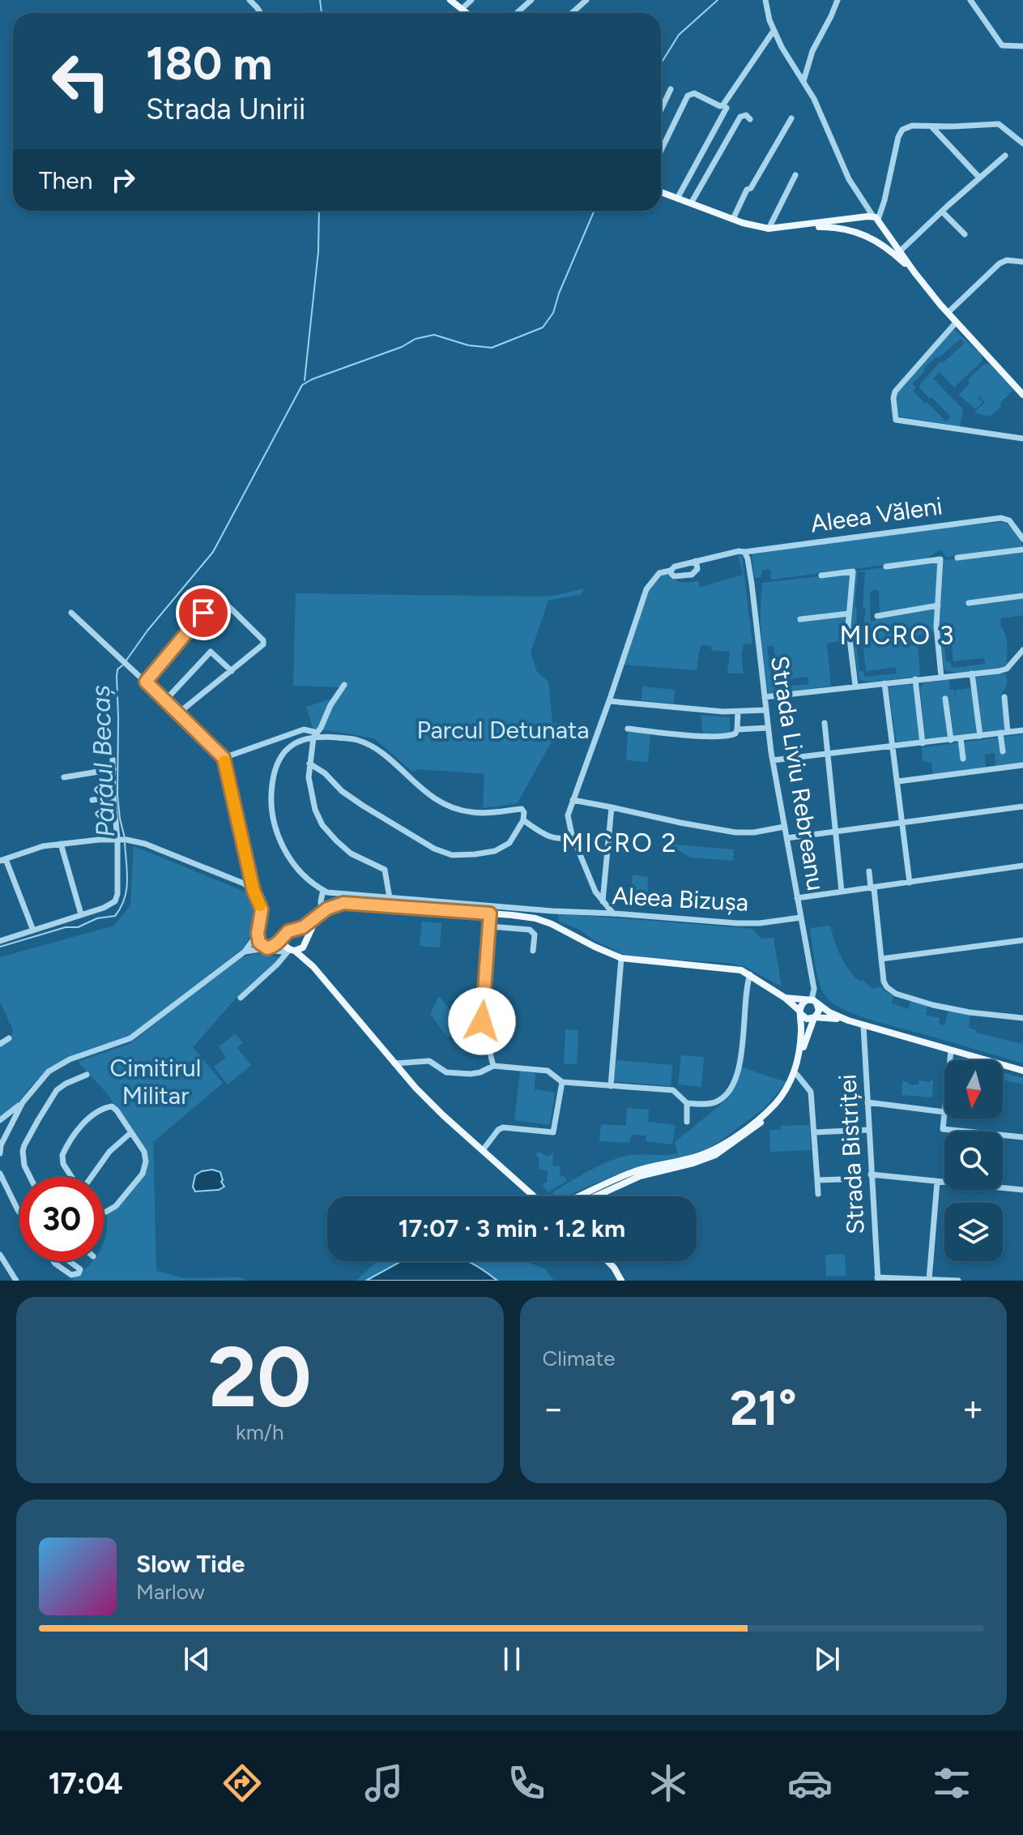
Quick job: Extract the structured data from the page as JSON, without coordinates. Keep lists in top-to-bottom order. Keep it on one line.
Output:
{"streets":{"street":["Aleea Văleni","Strada Liviu Rebreanu","Aleea Bizușa","Strada Bistriței"]},"crossings":[["Aleea Văleni","Strada Liviu Rebreanu"],["Strada Liviu Rebreanu","Aleea Bizușa"]],"districts":["MICRO 3","MICRO 2"],"water":["Pârâul Becaș"],"parks":["Parcul Detunata","Cimitirul Militar"],"north":"bottom","page":{"turn":["180 m","Strada Unirii"],"then":"Then","limit":"30","trip":"17:07 · 3 min · 1.2 km","tile":[["20","km/h"],"Climate"],"heat":["−","21°","+"],"song":["Slow Tide","Marlow"],"tabs":"17:04"}}
